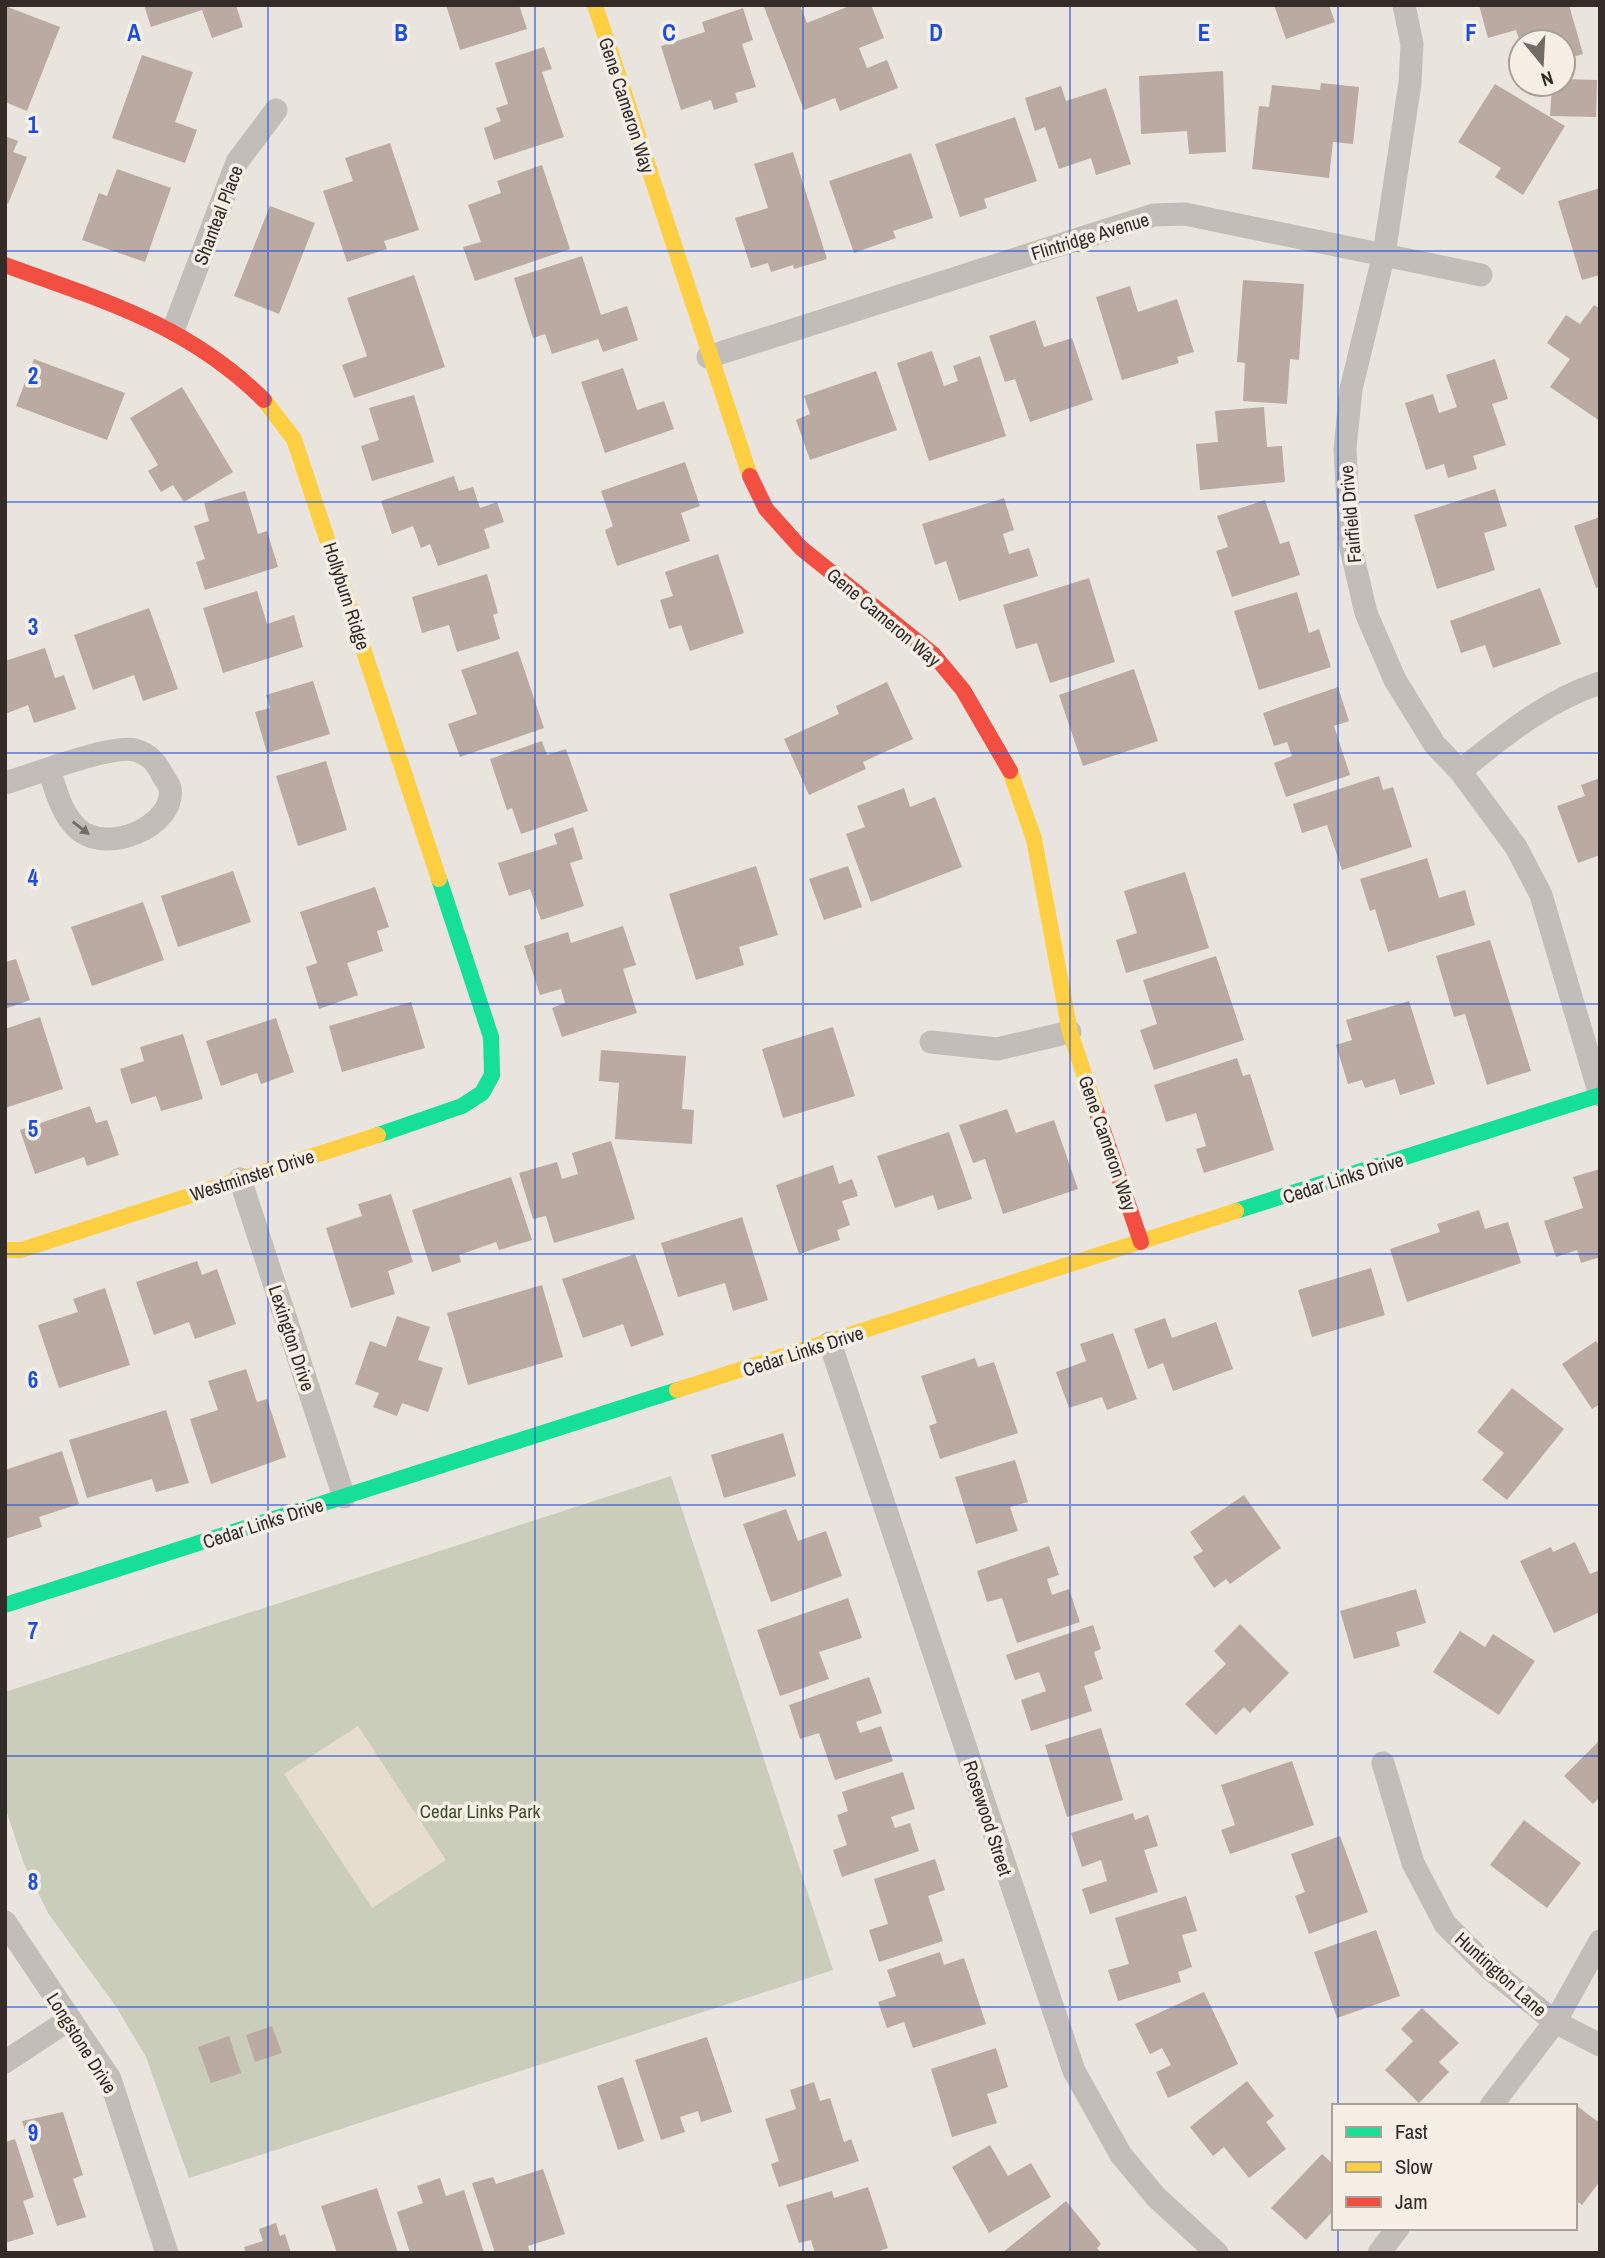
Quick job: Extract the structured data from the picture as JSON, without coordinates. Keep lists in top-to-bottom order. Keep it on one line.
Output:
{"streets":{"street":["Gene Cameron Way","Shanteal Place","Flintridge Avenue","Fairfield Drive","Hollyburn Ridge","Westminster Drive","Cedar Links Drive","Lexington Drive","Rosewood Street","Huntington Lane","Longstone Drive"]},"crossings":[["Gene Cameron Way","Flintridge Avenue"],["Gene Cameron Way","Cedar Links Drive"],["Shanteal Place","Hollyburn Ridge"],["Flintridge Avenue","Fairfield Drive"],["Fairfield Drive","Cedar Links Drive"],["Hollyburn Ridge","Westminster Drive"],["Westminster Drive","Lexington Drive"],["Cedar Links Drive","Lexington Drive"],["Cedar Links Drive","Rosewood Street"]],"parks":["Cedar Links Park"],"legend":["Fast","Slow","Jam"],"north":"bottom","grid":{"columns":["A","B","C","D","E","F"],"rows":["1","2","3","4","5","6","7","8","9"]}}
